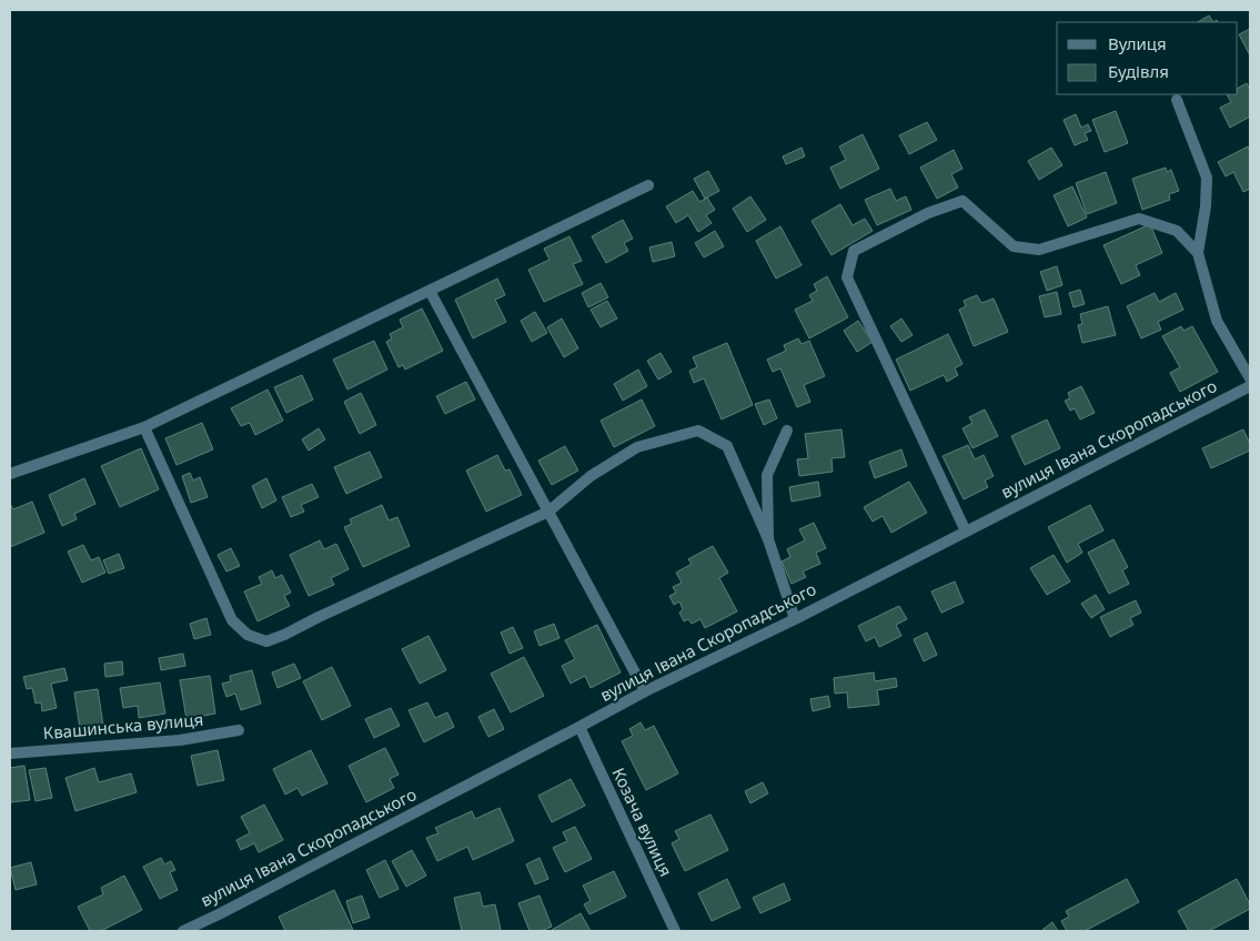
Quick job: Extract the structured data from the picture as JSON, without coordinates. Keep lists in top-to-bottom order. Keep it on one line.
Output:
{"streets":{"street":["вулиця Івана Скоропадського","Квашинська вулиця","Козача вулиця"]},"crossings":[["вулиця Івана Скоропадського","Козача вулиця"]],"legend":["Вулиця","Будівля"]}
